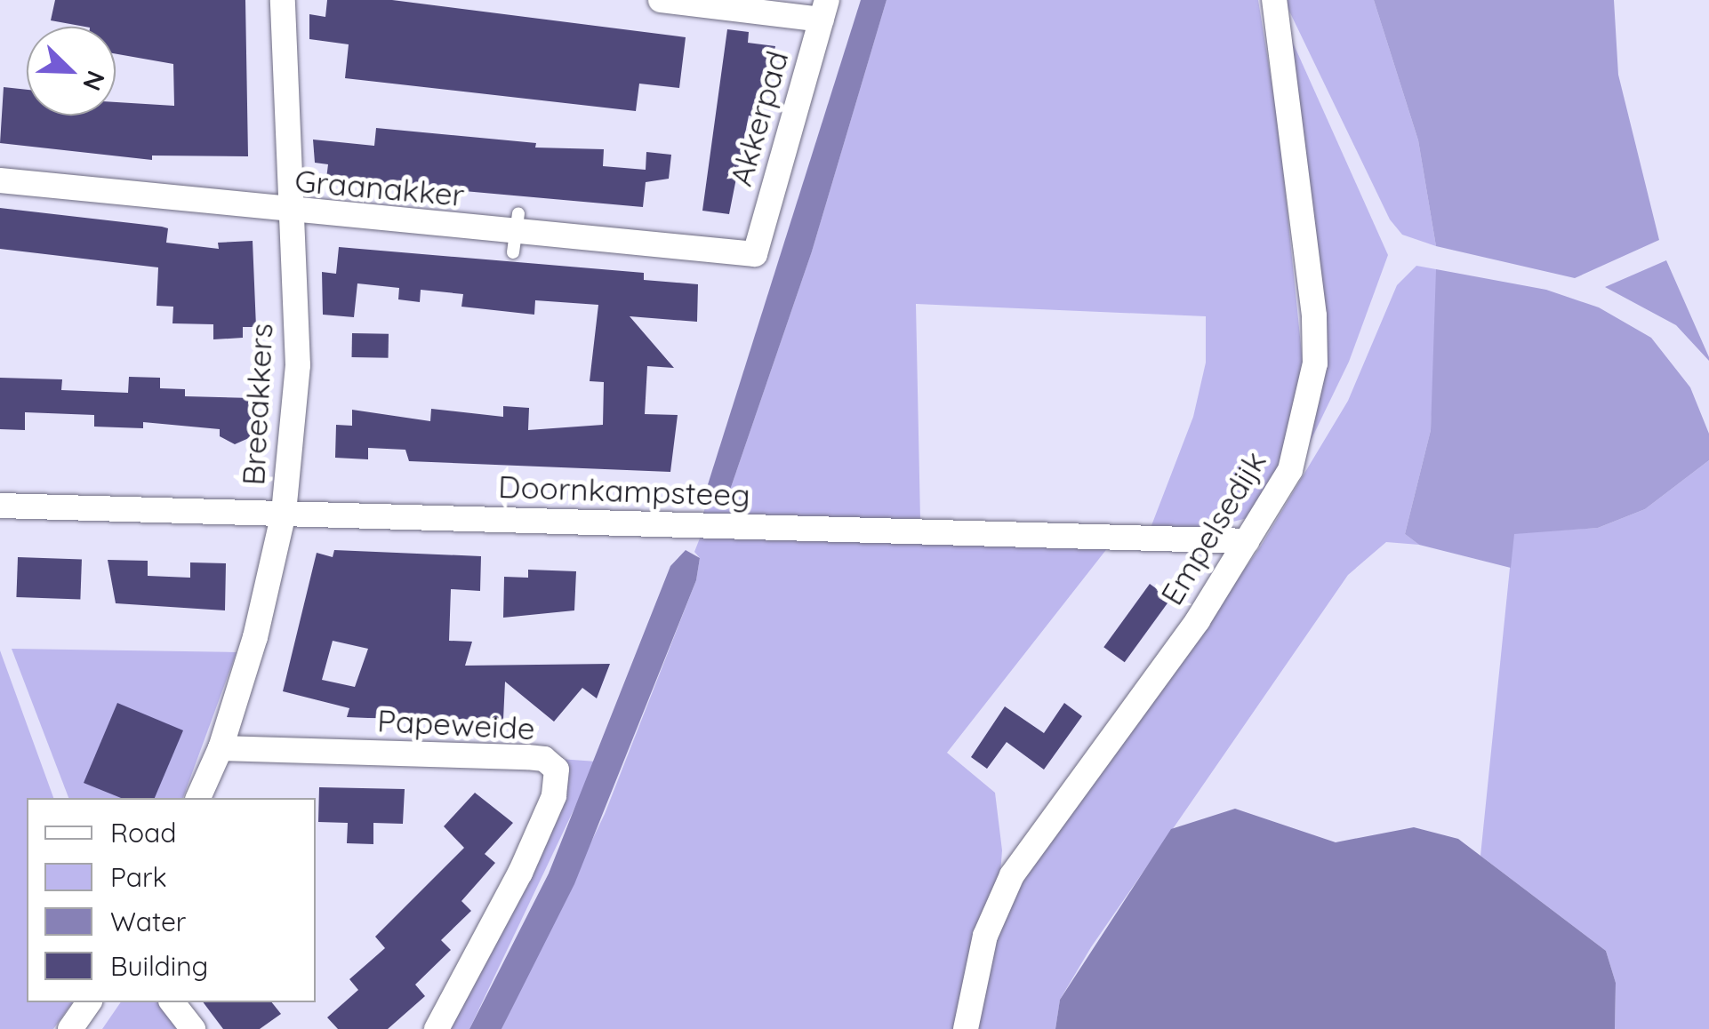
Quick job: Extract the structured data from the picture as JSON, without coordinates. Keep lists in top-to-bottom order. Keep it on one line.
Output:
{"streets":{"street":["Akkerpad","Graanakker","Breeakkers","Doornkampsteeg","Empelsedijk","Papeweide"]},"crossings":[["Akkerpad","Graanakker"],["Graanakker","Breeakkers"],["Breeakkers","Doornkampsteeg"],["Breeakkers","Papeweide"],["Doornkampsteeg","Empelsedijk"]],"legend":["Road","Park","Water","Building"],"north":"bottom right"}
